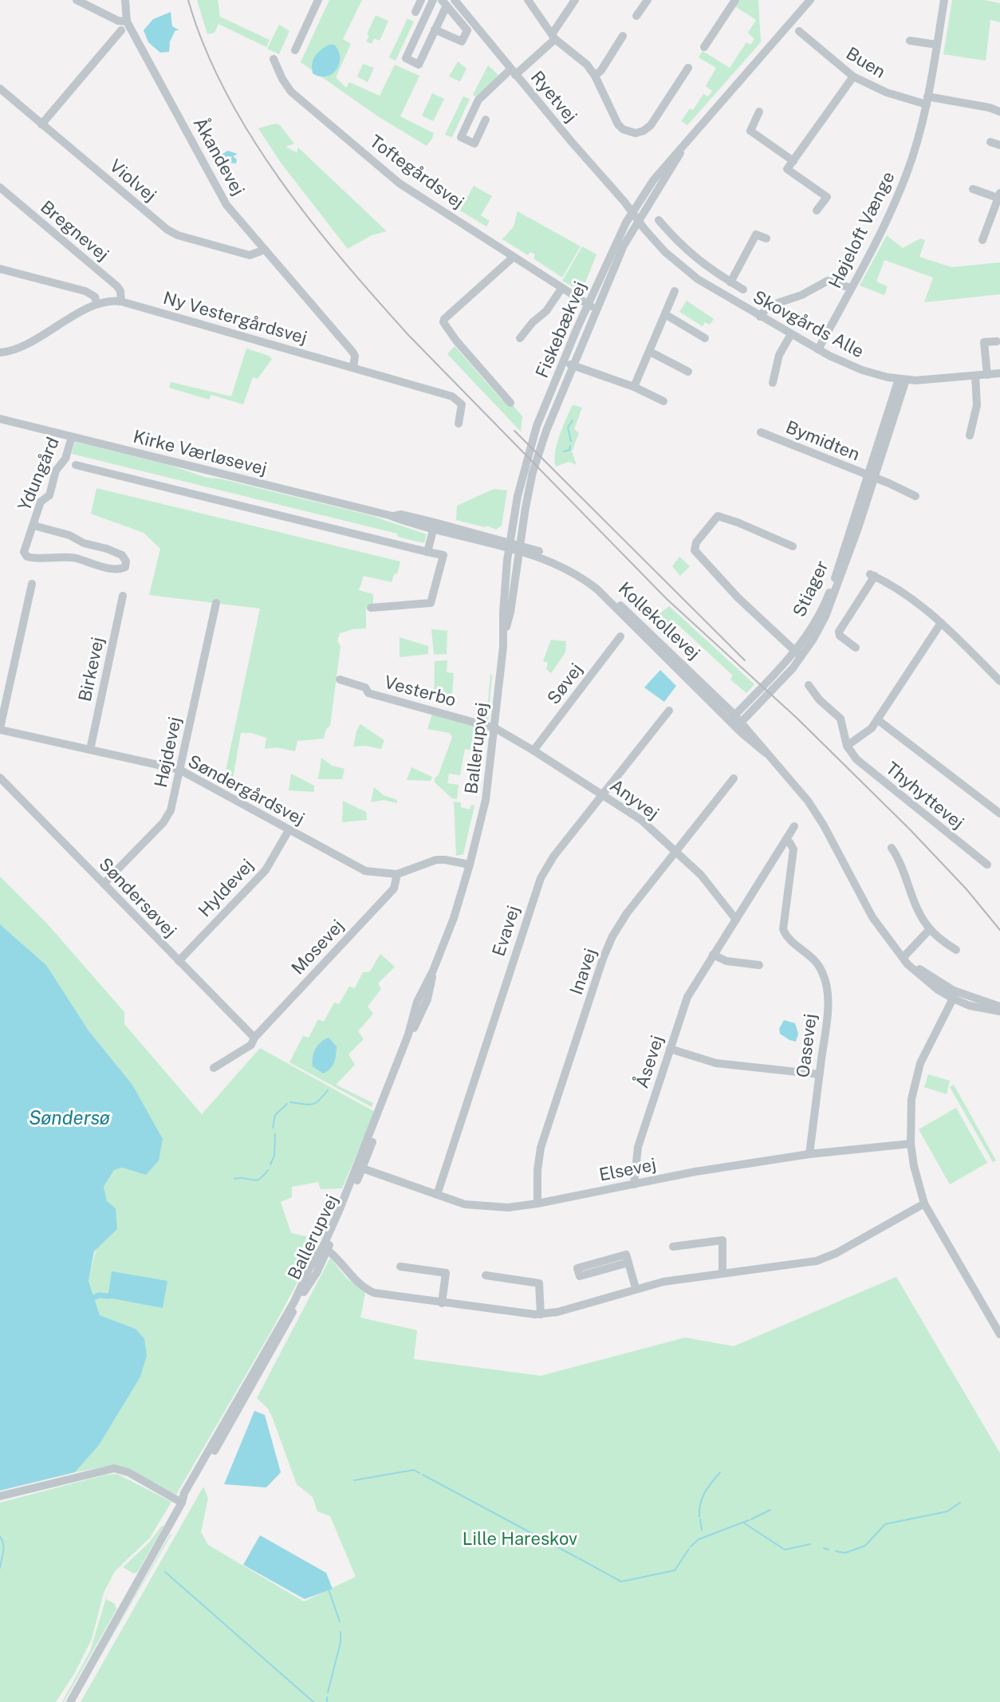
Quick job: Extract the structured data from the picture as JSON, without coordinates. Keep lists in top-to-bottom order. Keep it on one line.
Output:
{"streets":{"street":["Buen","Ryetvej","Åkandevej","Toftegårdsvej","Violvej","Højeloft Vænge","Bregnevej","Ny Vestergårdsvej","Skovgårds Alle","Fiskebækvej","Bymidten","Kirke Værløsevej","Ydungård","Stiager","Kollekollevej","Birkevej","Søvej","Vesterbo","Ballerupvej","Højdevej","Søndergårdsvej","Thyhyttevej","Anyvej","Hyldevej","Søndersøvej","Evavej","Mosevej","Inavej","Oasevej","Åsevej","Elsevej"]},"crossings":[["Buen","Højeloft Vænge"],["Ryetvej","Skovgårds Alle"],["Ryetvej","Fiskebækvej"],["Åkandevej","Violvej"],["Åkandevej","Ny Vestergårdsvej"],["Toftegårdsvej","Fiskebækvej"],["Højeloft Vænge","Skovgårds Alle"],["Bregnevej","Ny Vestergårdsvej"],["Skovgårds Alle","Fiskebækvej"],["Skovgårds Alle","Stiager"],["Fiskebækvej","Kirke Værløsevej"],["Fiskebækvej","Kollekollevej"],["Fiskebækvej","Ballerupvej"],["Bymidten","Stiager"],["Kirke Værløsevej","Ydungård"],["Kirke Værløsevej","Kollekollevej"],["Kirke Værløsevej","Ballerupvej"],["Stiager","Kollekollevej"],["Kollekollevej","Ballerupvej"],["Birkevej","Søndergårdsvej"],["Søvej","Anyvej"],["Vesterbo","Ballerupvej"],["Vesterbo","Anyvej"],["Ballerupvej","Søndergårdsvej"],["Ballerupvej","Anyvej"],["Ballerupvej","Elsevej"],["Højdevej","Søndergårdsvej"],["Højdevej","Søndersøvej"],["Søndergårdsvej","Hyldevej"],["Søndergårdsvej","Mosevej"],["Anyvej","Evavej"],["Anyvej","Inavej"],["Anyvej","Åsevej"],["Hyldevej","Søndersøvej"],["Søndersøvej","Mosevej"],["Evavej","Elsevej"],["Inavej","Elsevej"],["Oasevej","Åsevej"],["Oasevej","Elsevej"],["Åsevej","Elsevej"]],"water":["Søndersø"],"parks":["Lille Hareskov"]}
